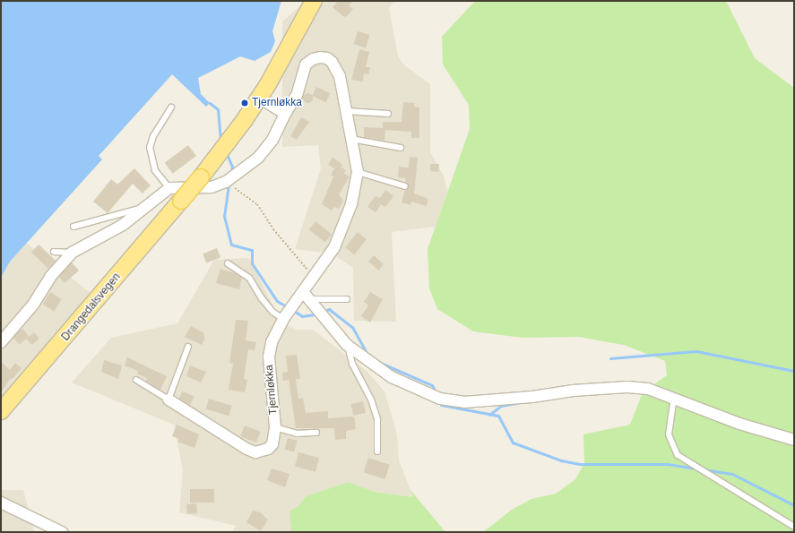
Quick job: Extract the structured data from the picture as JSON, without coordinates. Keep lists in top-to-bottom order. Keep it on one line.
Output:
{"streets":{"main road":["Drangedalsvegen"],"street":["Tjernløkka"]},"places":["Tjernløkka"]}
